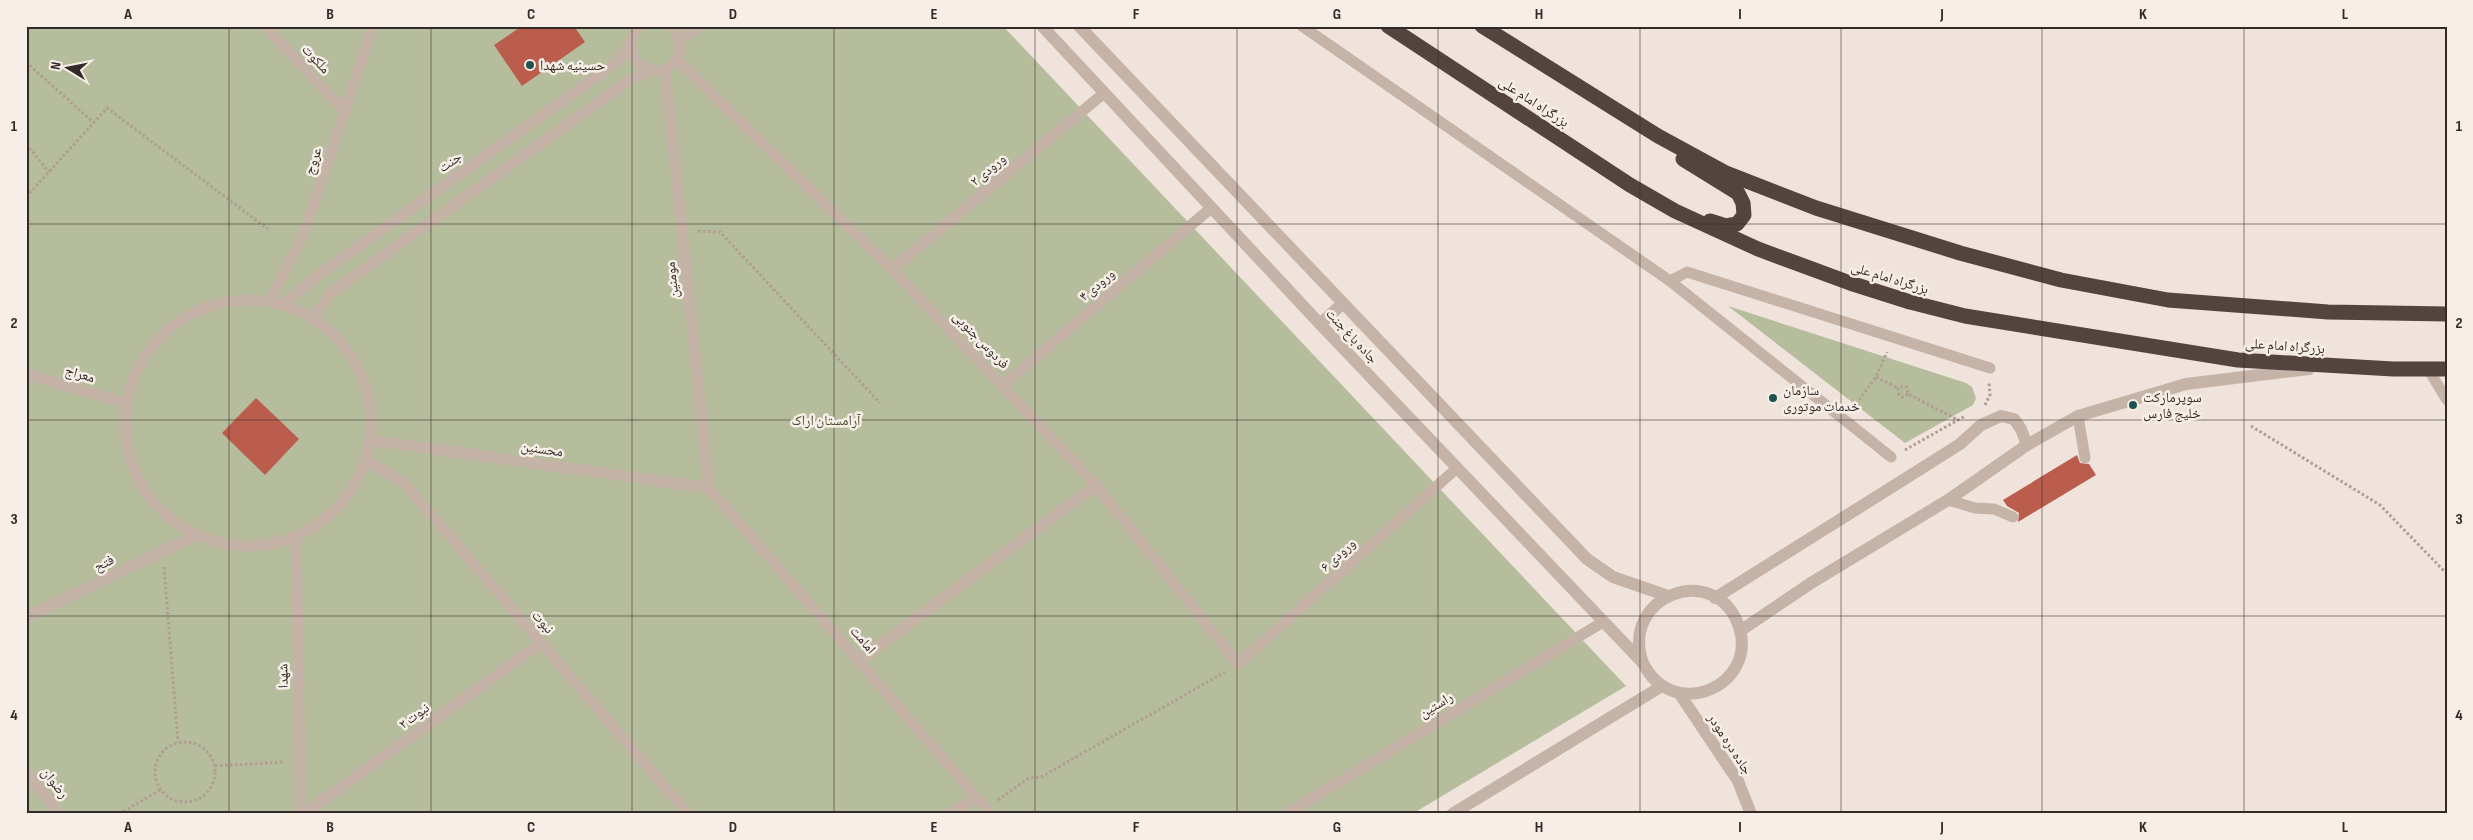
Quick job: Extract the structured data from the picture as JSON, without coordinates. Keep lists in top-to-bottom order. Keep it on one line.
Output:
{"streets":{"highway":["بزرگراه امام علی"],"street":["جاده باغ جنت","جاده دره مودر"],"lane":["ملکوت","عروج","جنت","ورودی ۲","مومنین","ورودی ۴","فردوس جنوبی","معراج","محسنین","ورودی ۶","فتح","نبوت","امامت","شهدا","راستین","نبوت ۲","رضوان"]},"crossings":[["ملکوت","عروج"],["ورودی ۲","جاده باغ جنت"],["ورودی ۲","فردوس جنوبی"],["مومنین","محسنین"],["مومنین","امامت"],["ورودی ۴","جاده باغ جنت"],["ورودی ۴","فردوس جنوبی"],["جاده باغ جنت","ورودی ۶"],["جاده باغ جنت","راستین"],["جاده باغ جنت","جاده دره مودر"],["فردوس جنوبی","ورودی ۶"],["محسنین","امامت"],["نبوت","نبوت ۲"],["شهدا","نبوت ۲"]],"parks":["آرامستان اراک"],"places":["حسینیه شهدا","سازمان خدمات موتوری","سوپرمارکت خلیج فارس"],"north":"left","grid":{"columns":["A","B","C","D","E","F","G","H","I","J","K","L"],"rows":["1","2","3","4"]}}
